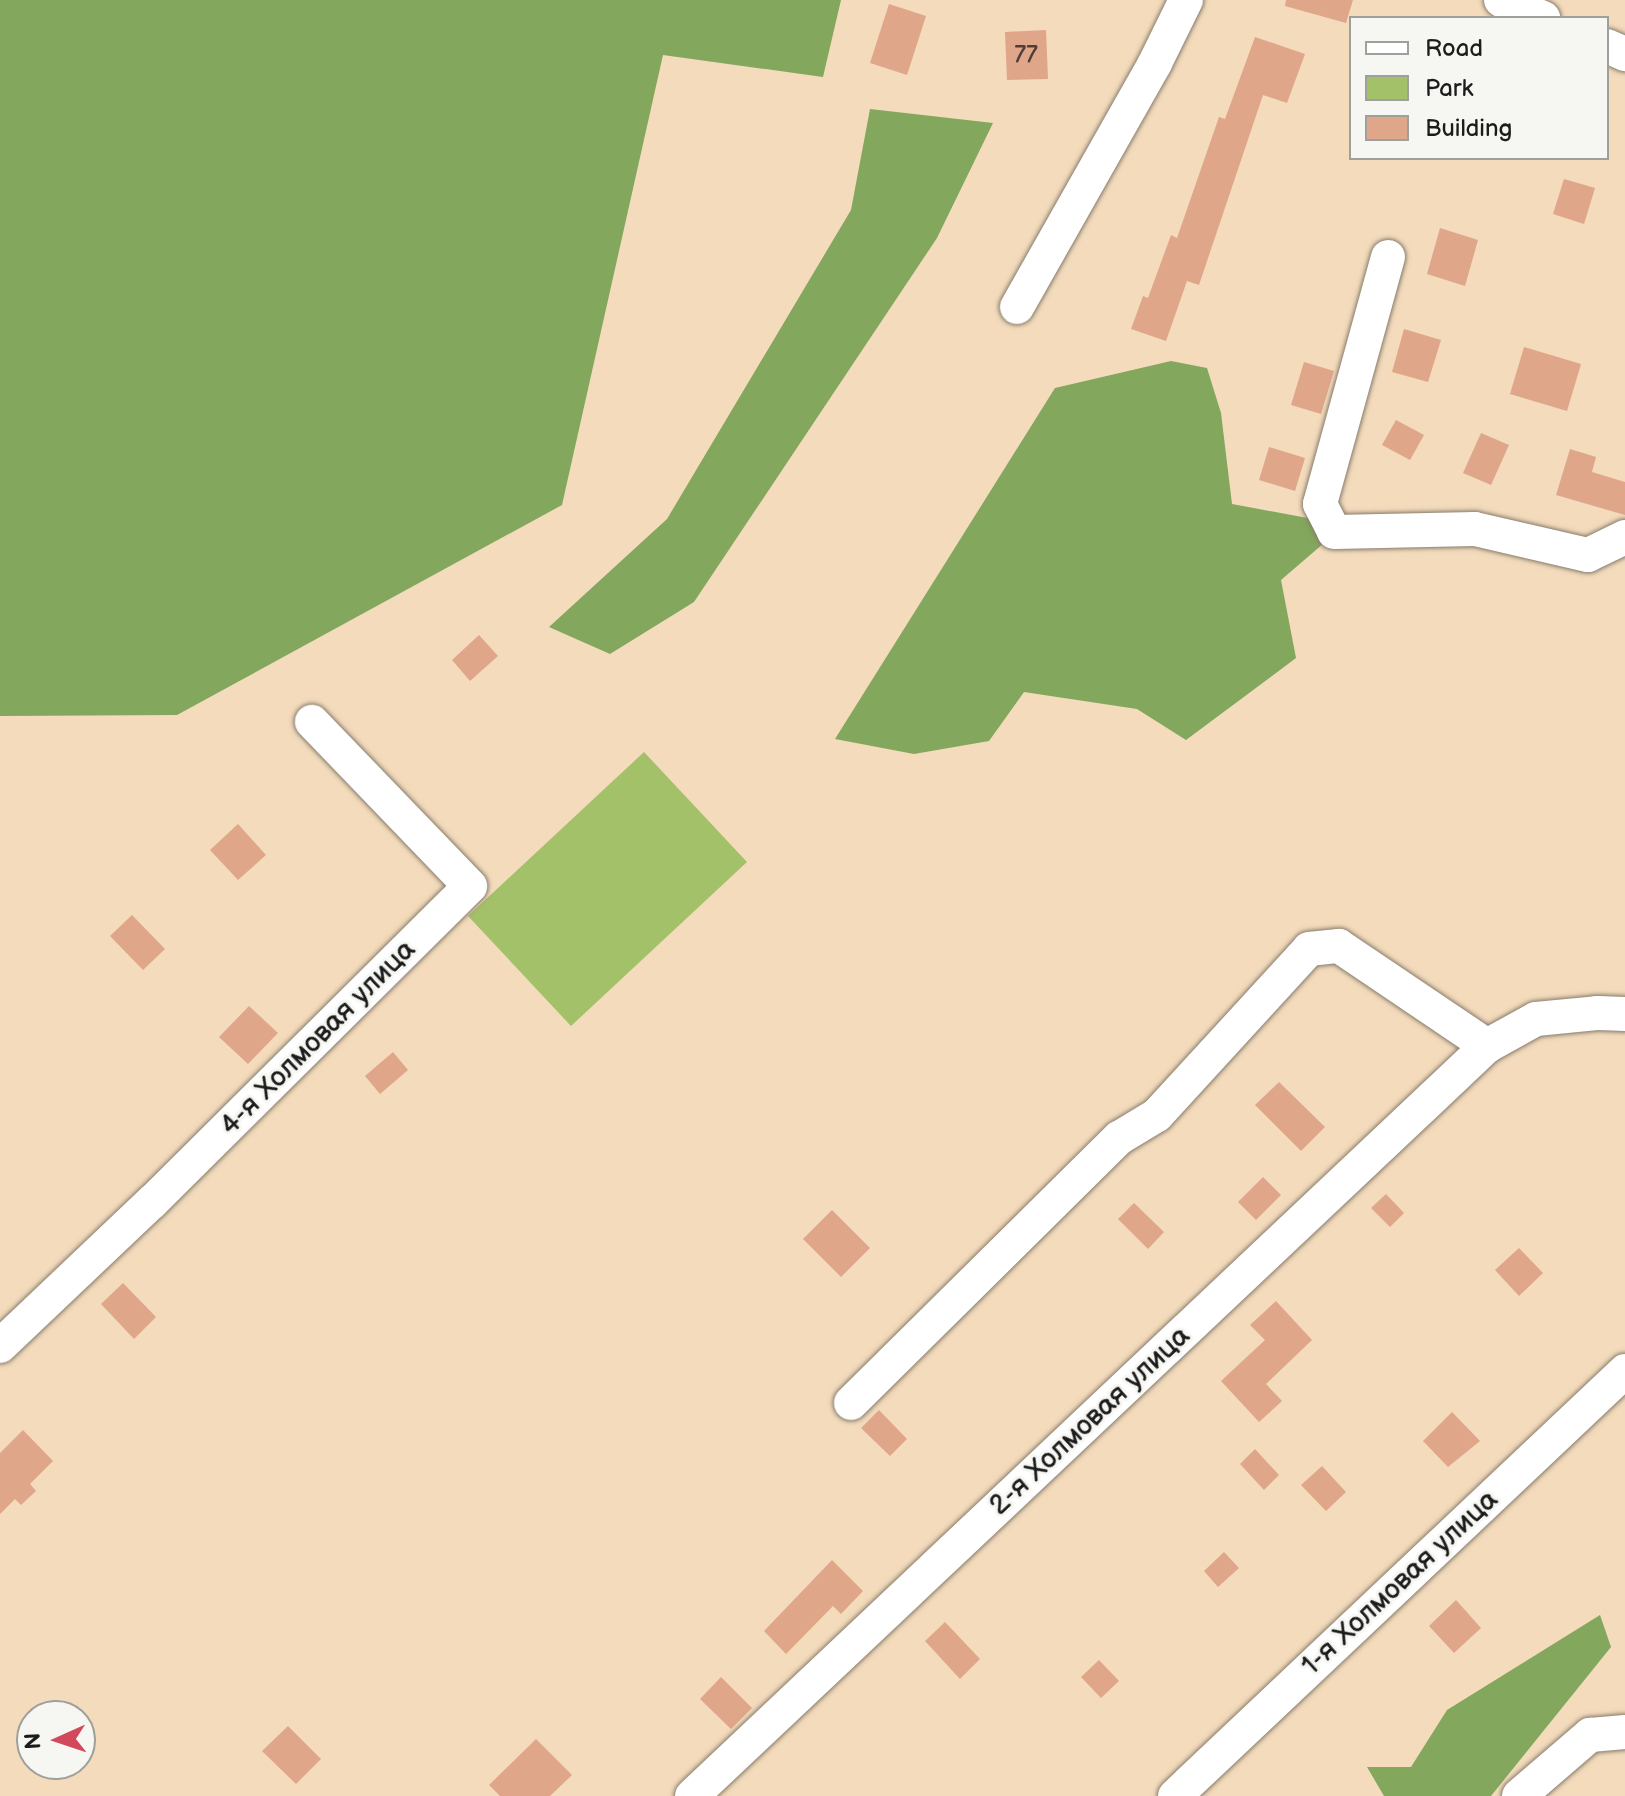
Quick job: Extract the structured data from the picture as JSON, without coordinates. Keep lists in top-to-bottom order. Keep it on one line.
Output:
{"streets":{"street":["4-я Холмовая улица","2-я Холмовая улица","1-я Холмовая улица"]},"house_numbers":["77"],"legend":["Road","Park","Building"],"north":"left"}
